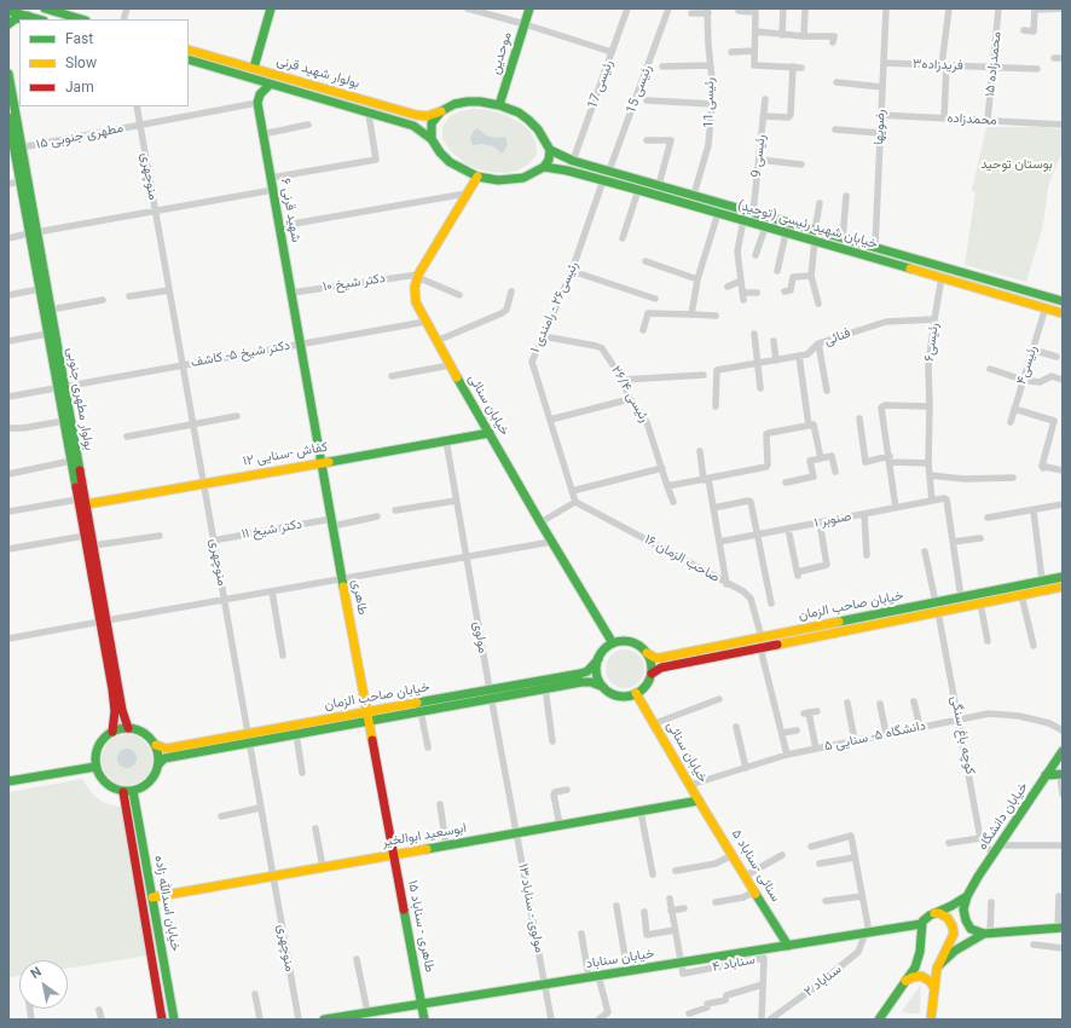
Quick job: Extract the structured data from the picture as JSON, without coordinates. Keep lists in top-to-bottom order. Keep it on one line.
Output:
{"streets":{"main road":["موحدین","بولوار شهید قرنی","شهید قرنی ۶","خیابان شهید رئیسی (توحید)","بولوار مطهری جنوبی","خیابان سنائی","کفاش -سنایی ۱۲","طاهری","خیابان صاحب الزمان","خیابان دانشگاه","ابوسعید ابوالخیر","سنائی -سناباد ۵","خیابان اسدالله زاده","طاهری - سناباد ۱۵","خیابان سناباد"],"street":["محمدزاده ۱۵","فریدزاده۳","رئیسی 17","رئیسی 15","رئیسی 11","محمدزاده","رضویها","مطهری جنوبی ۱۵","رئیسی 9","منوچهری","دکتر شیخ ۱۰","رئیسی۲۶ - رامندی ۱","فنائی","رئیسی۶","دکتر شیخ ۵- کاشف","رئیسی۴","رئیسی ۲۶/۴","صنوبر ۱","دکتر شیخ ۱۱","صاحب الزمان ۱۶","مولوی","کوچه باغ سنگی","دانشگاه ۵- سنایی ۵","مولوی - سناباد ۱۳","سناباد ۴","سناباد ۲"]},"crossings":[["موحدین","بولوار شهید قرنی"],["موحدین","خیابان شهید رئیسی (توحید)"],["موحدین","خیابان سنائی"],["محمدزاده ۱۵","فریدزاده۳"],["محمدزاده ۱۵","محمدزاده"],["فریدزاده۳","رضویها"],["بولوار شهید قرنی","خیابان شهید رئیسی (توحید)"],["بولوار شهید قرنی","خیابان سنائی"],["رئیسی 17","خیابان شهید رئیسی (توحید)"],["رئیسی 15","خیابان شهید رئیسی (توحید)"],["رئیسی 11","خیابان شهید رئیسی (توحید)"],["محمدزاده","رضویها"],["رضویها","خیابان شهید رئیسی (توحید)"],["مطهری جنوبی ۱۵","منوچهری"],["مطهری جنوبی ۱۵","شهید قرنی ۶"],["مطهری جنوبی ۱۵","بولوار مطهری جنوبی"],["رئیسی 9","خیابان شهید رئیسی (توحید)"],["منوچهری","دکتر شیخ ۵- کاشف"],["منوچهری","کفاش -سنایی ۱۲"],["منوچهری","دکتر شیخ ۱۱"],["منوچهری","خیابان صاحب الزمان"],["منوچهری","ابوسعید ابوالخیر"],["شهید قرنی ۶","دکتر شیخ ۱۰"],["شهید قرنی ۶","دکتر شیخ ۵- کاشف"],["شهید قرنی ۶","طاهری"],["خیابان شهید رئیسی (توحید)","رئیسی۲۶ - رامندی ۱"],["خیابان شهید رئیسی (توحید)","رئیسی۶"],["خیابان شهید رئیسی (توحید)","رئیسی۴"],["خیابان شهید رئیسی (توحید)","خیابان سنائی"],["دکتر شیخ ۱۰","خیابان سنائی"],["رئیسی۲۶ - رامندی ۱","رئیسی ۲۶/۴"],["رئیسی۲۶ - رامندی ۱","صاحب الزمان ۱۶"],["فنائی","رئیسی۶"],["رئیسی۶","صنوبر ۱"],["دکتر شیخ ۵- کاشف","بولوار مطهری جنوبی"],["دکتر شیخ ۵- کاشف","خیابان سنائی"],["دکتر شیخ ۵- کاشف","طاهری"],["بولوار مطهری جنوبی","کفاش -سنایی ۱۲"],["بولوار مطهری جنوبی","خیابان صاحب الزمان"],["بولوار مطهری جنوبی","خیابان اسدالله زاده"],["خیابان سنائی","کفاش -سنایی ۱۲"],["خیابان سنائی","خیابان صاحب الزمان"],["خیابان سنائی","دانشگاه ۵- سنایی ۵"],["خیابان سنائی","ابوسعید ابوالخیر"],["خیابان سنائی","سنائی -سناباد ۵"],["کفاش -سنایی ۱۲","طاهری"],["کفاش -سنایی ۱۲","مولوی"],["دکتر شیخ ۱۱","طاهری"],["صاحب الزمان ۱۶","خیابان صاحب الزمان"],["طاهری","خیابان صاحب الزمان"],["طاهری","ابوسعید ابوالخیر"],["طاهری","طاهری - سناباد ۱۵"],["خیابان صاحب الزمان","مولوی"],["خیابان صاحب الزمان","خیابان اسدالله زاده"],["مولوی","ابوسعید ابوالخیر"],["مولوی","مولوی - سناباد ۱۳"],["کوچه باغ سنگی","دانشگاه ۵- سنایی ۵"],["کوچه باغ سنگی","خیابان دانشگاه"],["ابوسعید ابوالخیر","سنائی -سناباد ۵"],["ابوسعید ابوالخیر","خیابان اسدالله زاده"],["ابوسعید ابوالخیر","مولوی - سناباد ۱۳"],["ابوسعید ابوالخیر","طاهری - سناباد ۱۵"],["سنائی -سناباد ۵","خیابان سناباد"],["مولوی - سناباد ۱۳","خیابان سناباد"],["طاهری - سناباد ۱۵","خیابان سناباد"],["خیابان سناباد","سناباد ۴"],["خیابان سناباد","سناباد ۲"]],"parks":["بوستان توحید"],"legend":["Fast","Slow","Jam"],"north":"top left"}
